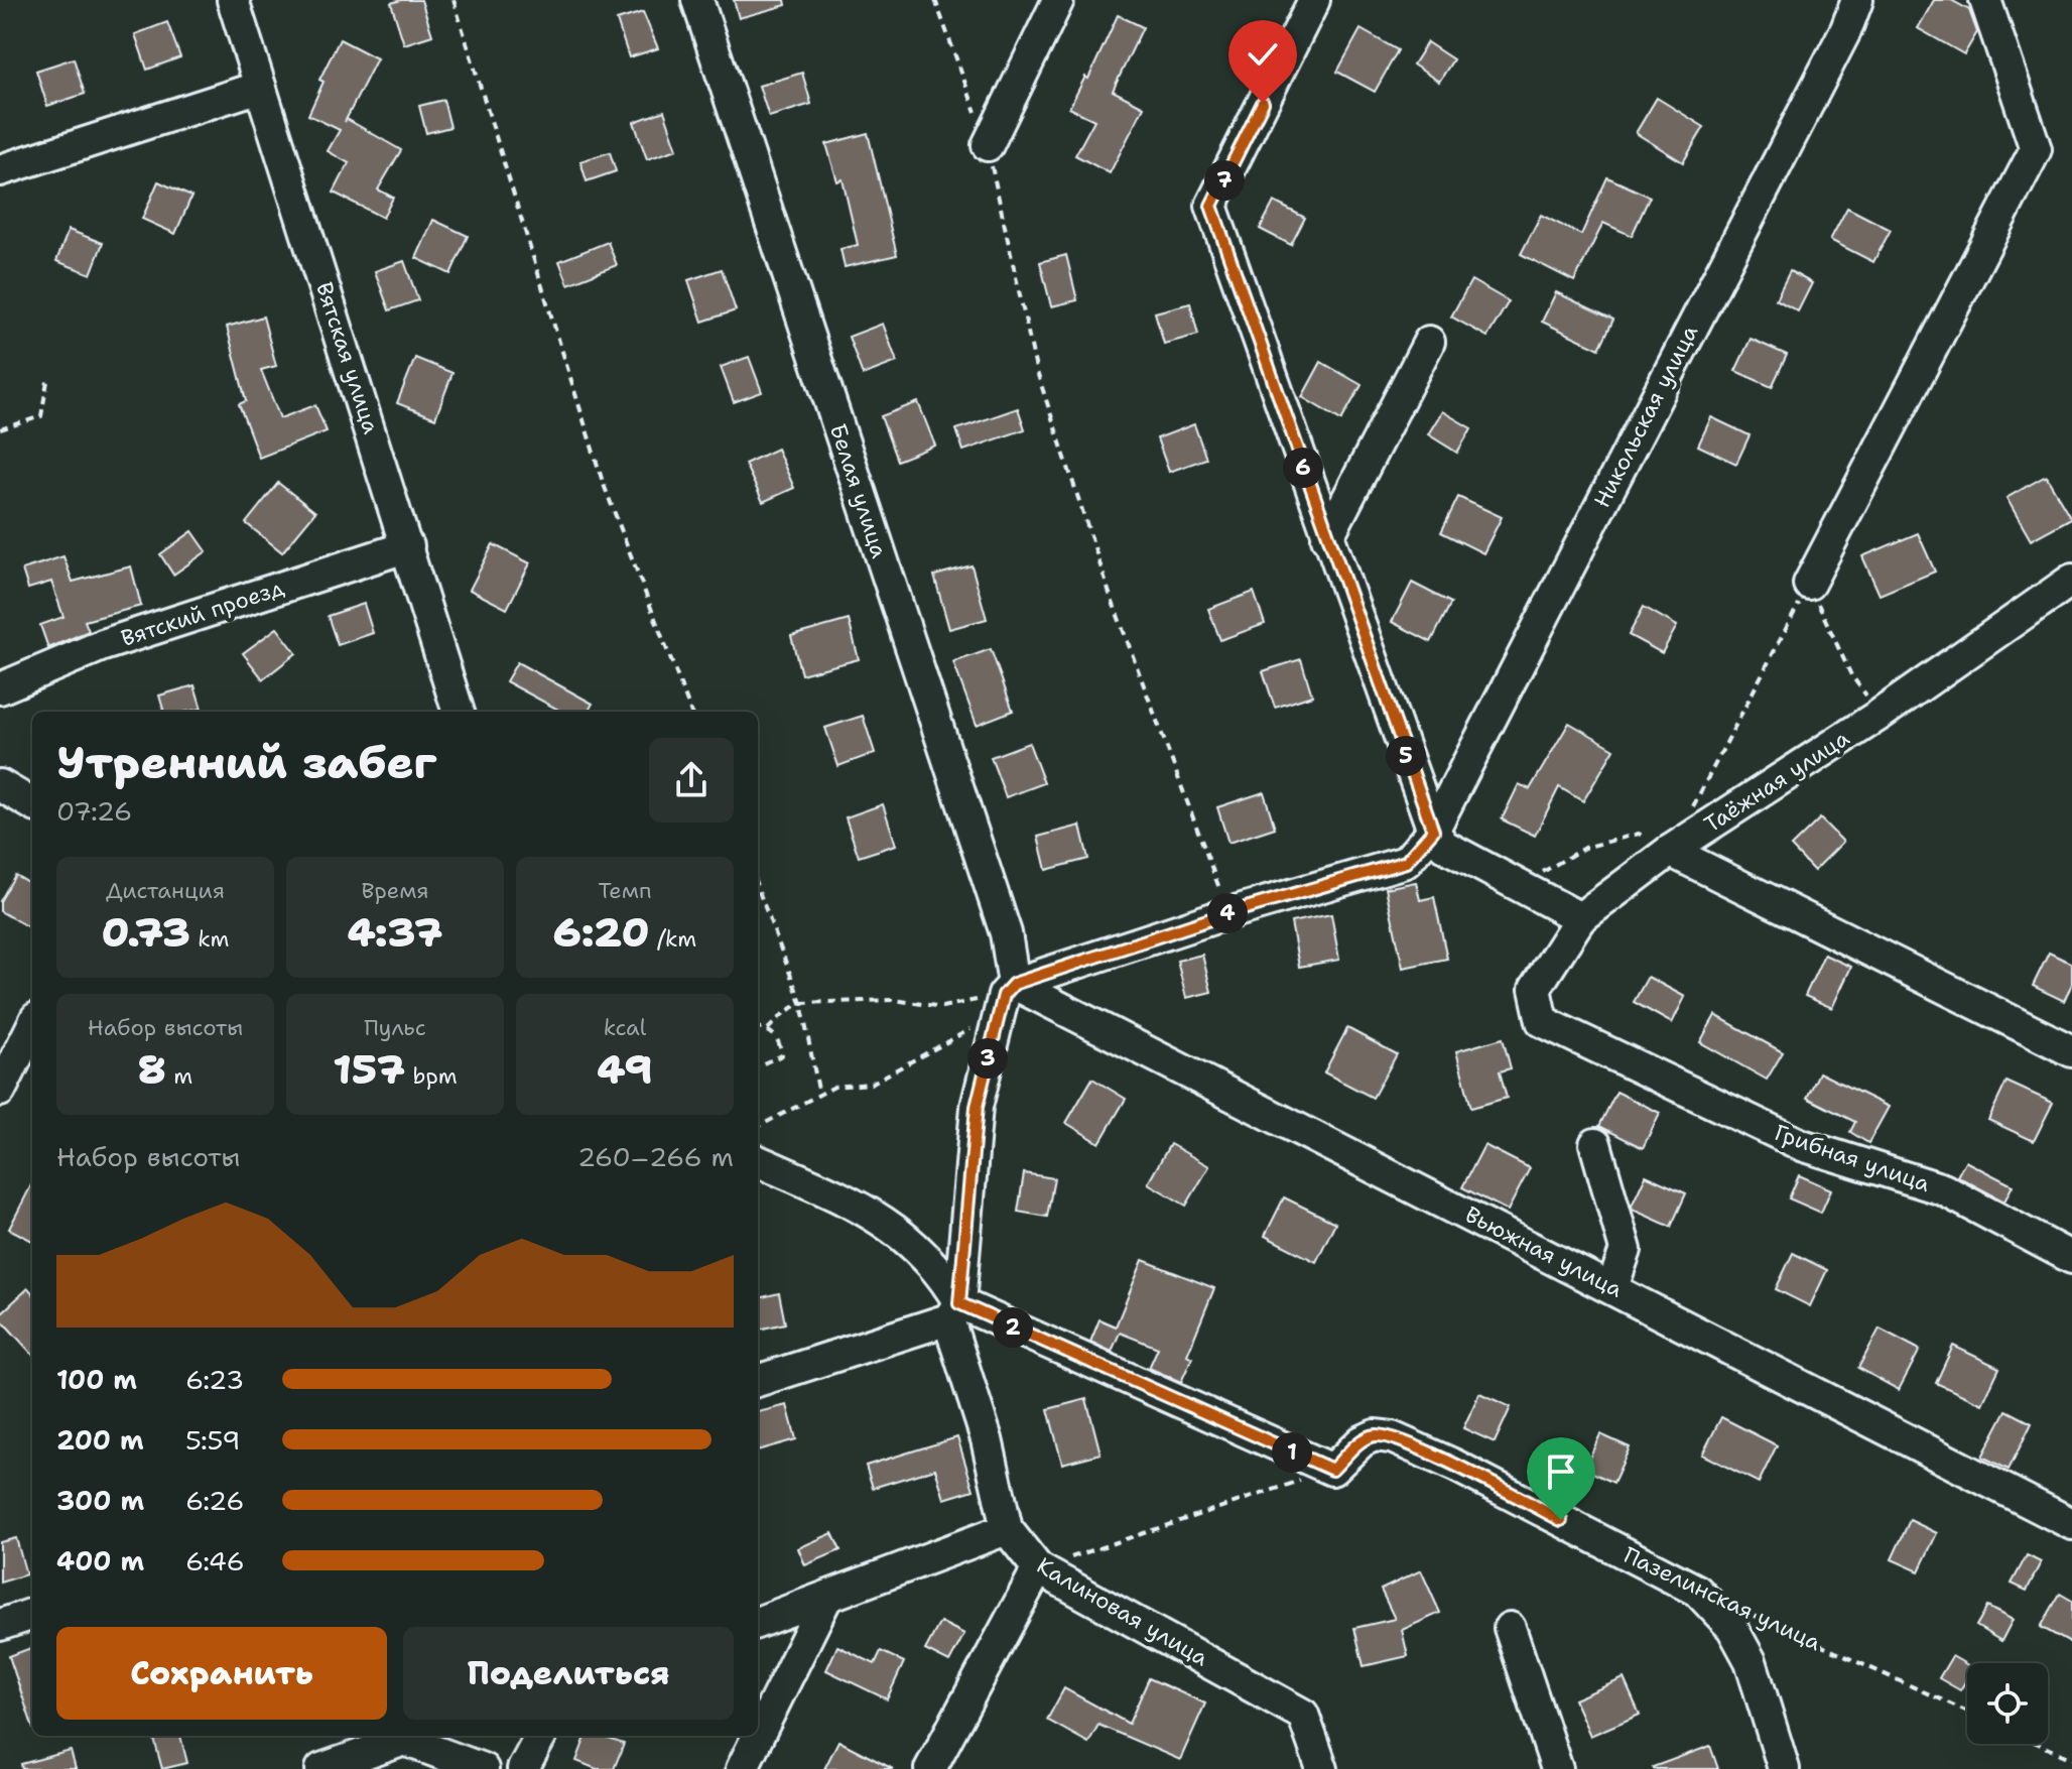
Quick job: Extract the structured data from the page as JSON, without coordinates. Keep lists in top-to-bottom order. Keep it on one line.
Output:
{"streets":{"street":["Вятская улица","Никольская улица","Белая улица","Вятский проезд","Таёжная улица","Грибная улица","Вьюжная улица","Пазелинская улица","Калиновая улица"]},"crossings":[["Вятская улица","Вятский проезд"],["Никольская улица","Белая улица"],["Никольская улица","Вьюжная улица"],["Белая улица","Вьюжная улица"],["Таёжная улица","Грибная улица"]],"page":{"pins":["7","6","5","4","3","2","1"],"heading":["Утренний забег","07:26"],"stats":[["Дистанция","0.73 km"],["Время","4:37"],["Темп","6:20 /km"],["Набор высоты","8 m"],["Пульс","157 bpm"],["kcal","49"]],"chart":["Набор высоты","260–266 m"],"list":[{"name":"100 m","note":"6:23"},{"name":"200 m","note":"5:59"},{"name":"300 m","note":"6:26"},{"name":"400 m","note":"6:46"}],"buttons":["Сохранить","Поделиться"]}}
